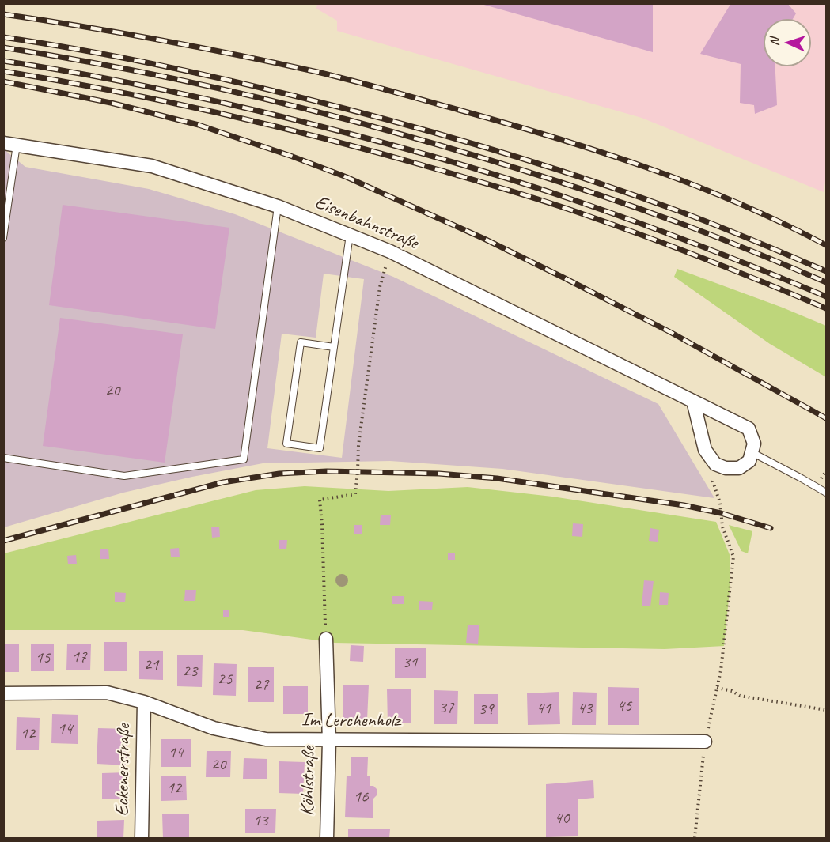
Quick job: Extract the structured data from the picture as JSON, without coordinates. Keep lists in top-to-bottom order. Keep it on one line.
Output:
{"streets":{"street":["Eisenbahnstraße","Im Lerchenholz","Eckenerstraße","Köhlstraße"]},"crossings":[["Im Lerchenholz","Eckenerstraße"],["Im Lerchenholz","Köhlstraße"]],"house_numbers":["20","17","15","31","21","23","25","27","45","37","41","43","39","14","12","14","20","12","16","40","13"],"north":"left"}
